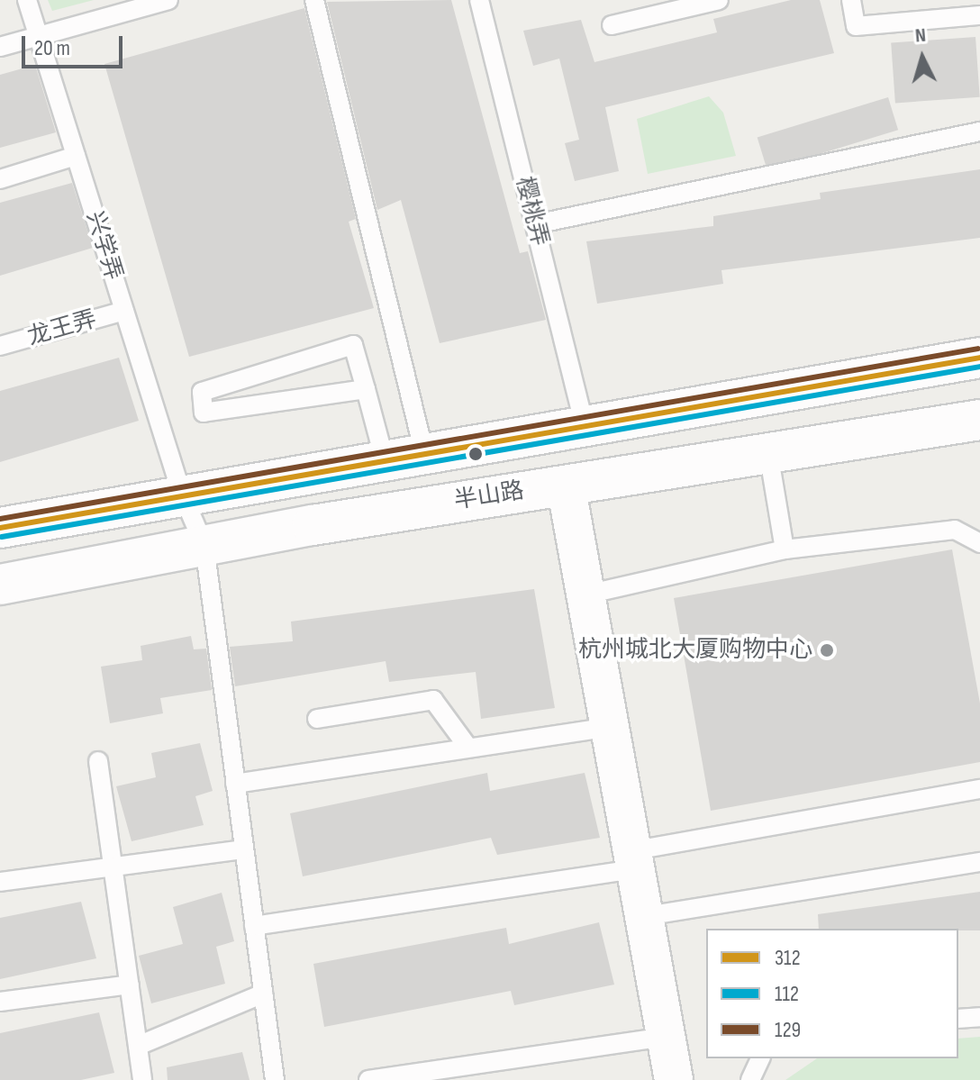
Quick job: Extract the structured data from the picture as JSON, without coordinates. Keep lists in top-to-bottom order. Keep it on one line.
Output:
{"streets":{"main road":["半山路"],"lane":["樱桃弄","兴学弄","龙王弄"]},"crossings":[["兴学弄","龙王弄"],["兴学弄","半山路"]],"places":["杭州城北大厦购物中心"],"lines":["transit line 129","transit line 312","transit line 112"],"legend":["312","112","129"],"scale_bar":"20 m","north":"top"}
